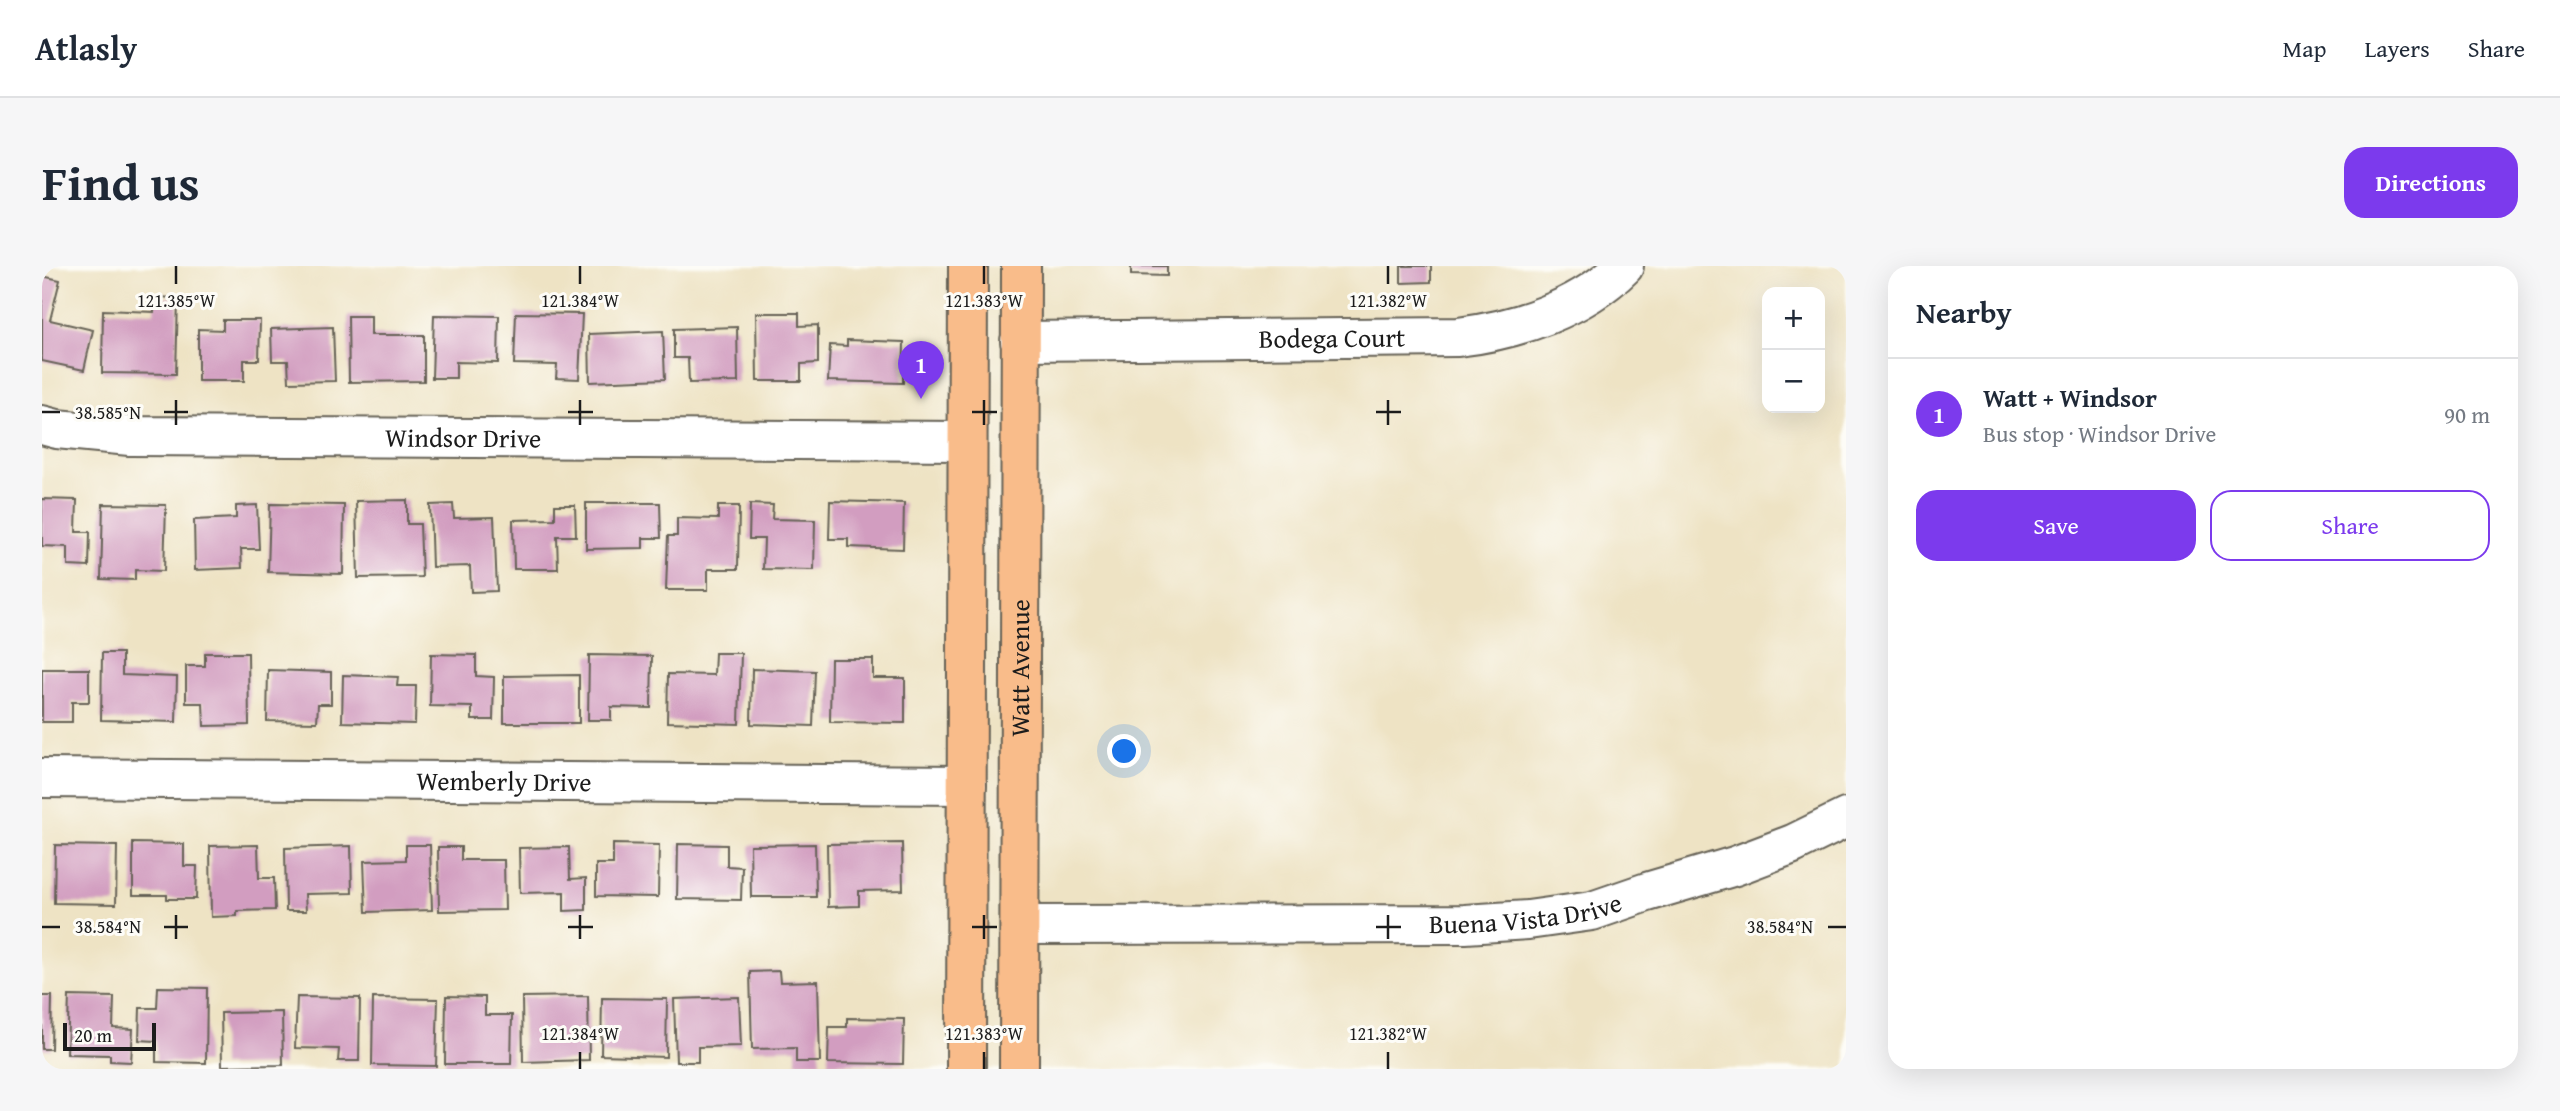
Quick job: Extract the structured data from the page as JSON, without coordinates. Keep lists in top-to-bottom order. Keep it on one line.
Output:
{"streets":{"main road":["Watt Avenue"],"street":["Bodega Court","Windsor Drive","Wemberly Drive","Buena Vista Drive"]},"crossings":[["Bodega Court","Watt Avenue"],["Windsor Drive","Watt Avenue"],["Watt Avenue","Wemberly Drive"],["Watt Avenue","Buena Vista Drive"]],"scale_bar":"20 m","page":{"header":"Atlasly","nav":["Map","Layers","Share"],"title":"Find us","buttons":["Directions",["Save","Share"]],"heading":"Nearby","map_buttons":["+","−"],"pins":"1","list":[{"mark":"1","name":"Watt + Windsor","note":"Bus stop · Windsor Drive","value":"90 m"}],"scale":"20 m"},"coordinates":["121.385°W","121.384°W","121.383°W","121.382°W","38.585°N","38.584°N"]}
